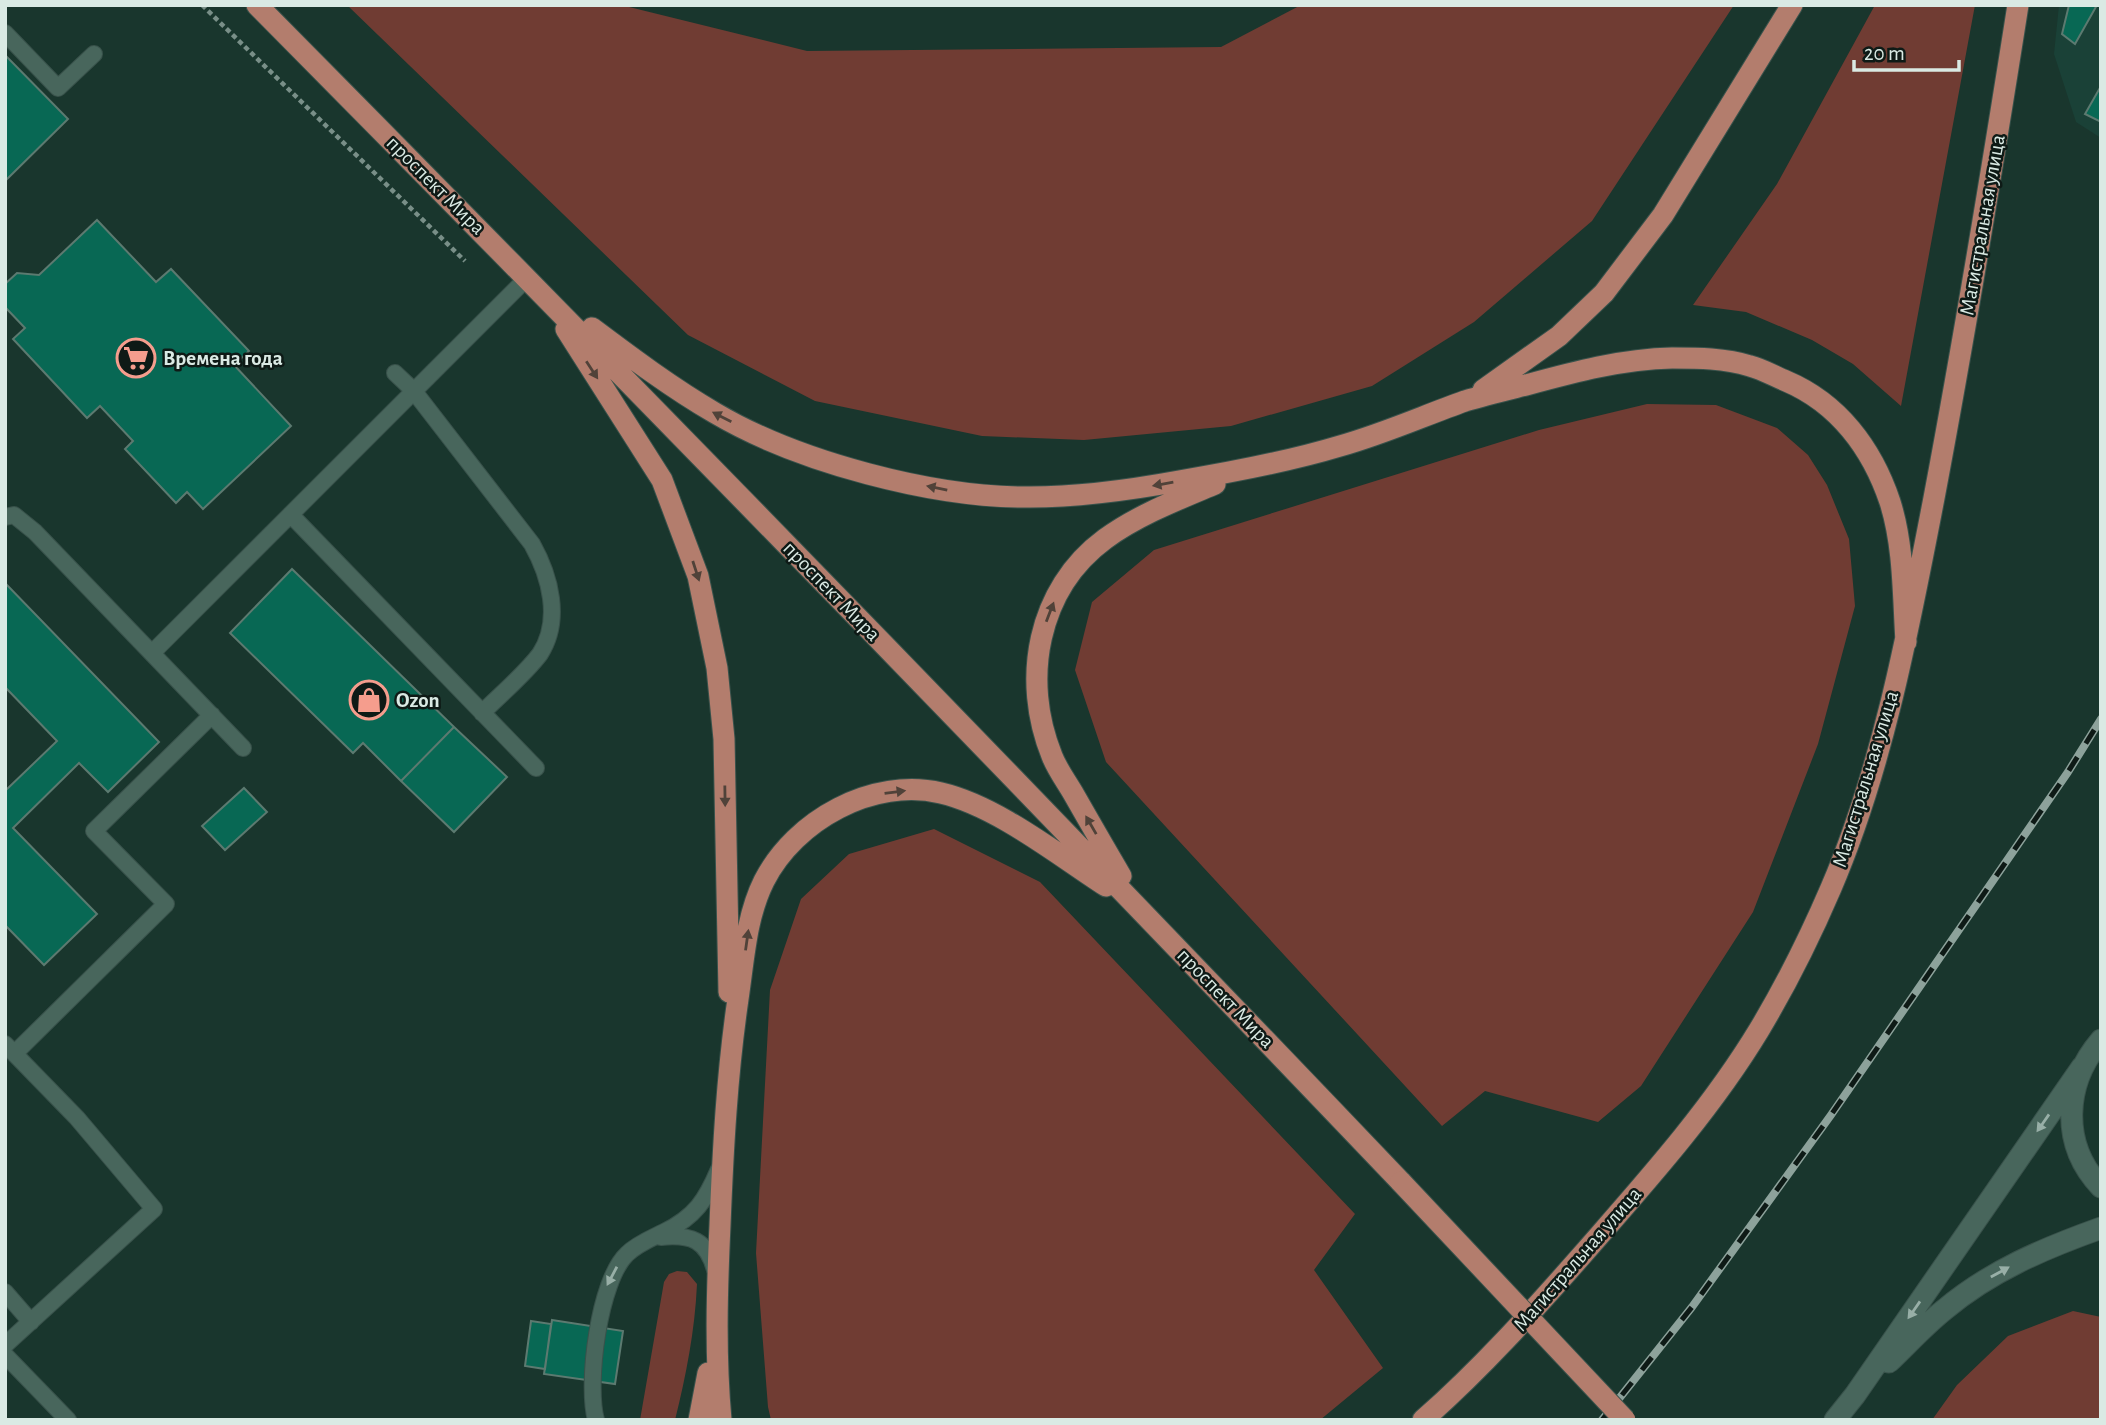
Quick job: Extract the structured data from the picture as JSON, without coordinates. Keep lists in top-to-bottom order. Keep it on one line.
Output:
{"streets":{"main road":["проспект Мира","Магистральная улица"]},"places":{"supermarket":["Времена года"],"shop":["Ozon"]},"scale_bar":"20 m"}
